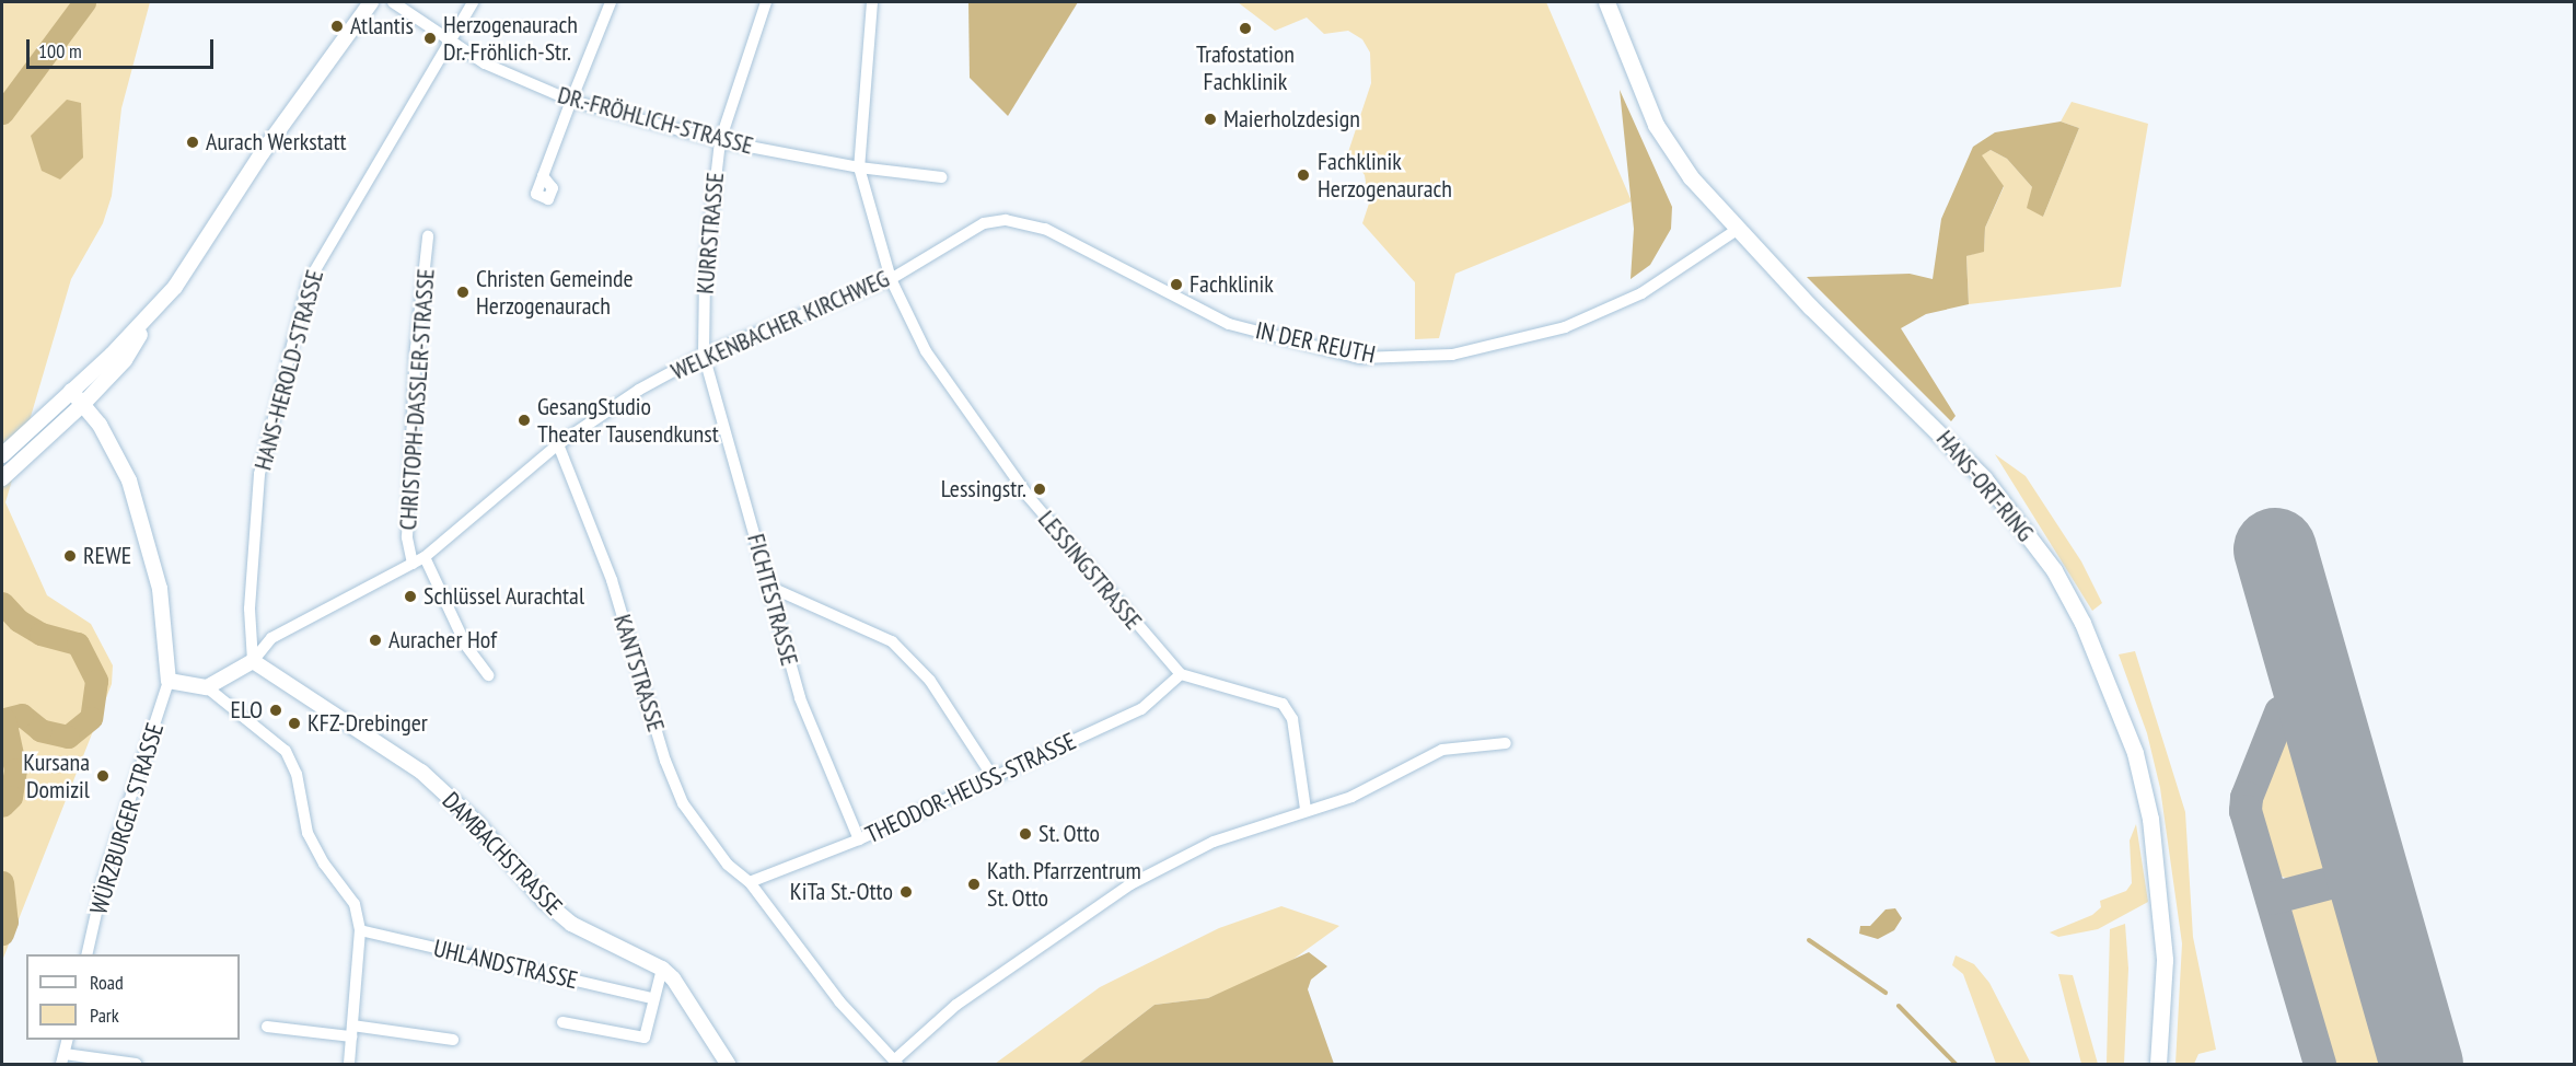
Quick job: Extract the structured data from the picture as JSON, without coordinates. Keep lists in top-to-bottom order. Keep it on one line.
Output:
{"streets":{"main road":["HANS-ORT-RING"],"street":["DR.-FRÖHLICH-STRASSE","KURRSTRASSE","WELKENBACHER KIRCHWEG","IN DER REUTH","HANS-HEROLD-STRASSE","CHRISTOPH-DASSLER-STRASSE","LESSINGSTRASSE","FICHTESTRASSE","KANTSTRASSE","THEODOR-HEUSS-STRASSE","WÜRZBURGER STRASSE","DAMBACHSTRASSE","UHLANDSTRASSE"]},"crossings":[["DR.-FRÖHLICH-STRASSE","KURRSTRASSE"],["DR.-FRÖHLICH-STRASSE","HANS-HEROLD-STRASSE"],["DR.-FRÖHLICH-STRASSE","LESSINGSTRASSE"],["KURRSTRASSE","WELKENBACHER KIRCHWEG"],["KURRSTRASSE","FICHTESTRASSE"],["WELKENBACHER KIRCHWEG","IN DER REUTH"],["WELKENBACHER KIRCHWEG","HANS-HEROLD-STRASSE"],["WELKENBACHER KIRCHWEG","CHRISTOPH-DASSLER-STRASSE"],["WELKENBACHER KIRCHWEG","LESSINGSTRASSE"],["WELKENBACHER KIRCHWEG","FICHTESTRASSE"],["WELKENBACHER KIRCHWEG","KANTSTRASSE"],["WELKENBACHER KIRCHWEG","DAMBACHSTRASSE"],["IN DER REUTH","HANS-ORT-RING"],["HANS-HEROLD-STRASSE","DAMBACHSTRASSE"],["LESSINGSTRASSE","THEODOR-HEUSS-STRASSE"],["FICHTESTRASSE","THEODOR-HEUSS-STRASSE"],["KANTSTRASSE","THEODOR-HEUSS-STRASSE"],["DAMBACHSTRASSE","UHLANDSTRASSE"]],"places":["Atlantis","Trafostation Fachklinik","Herzogenaurach Dr.-Fröhlich-Str.","Maierholzdesign","Aurach Werkstatt","Fachklinik Herzogenaurach","Fachklinik","Christen Gemeinde Herzogenaurach","GesangStudio Theater Tausendkunst","Lessingstr.","REWE","Schlüssel Aurachtal","Auracher Hof","ELO","KFZ-Drebinger","Kursana Domizil","St. Otto","Kath. Pfarrzentrum St. Otto","KiTa St.-Otto"],"legend":["Road","Park"],"scale_bar":"100 m"}
